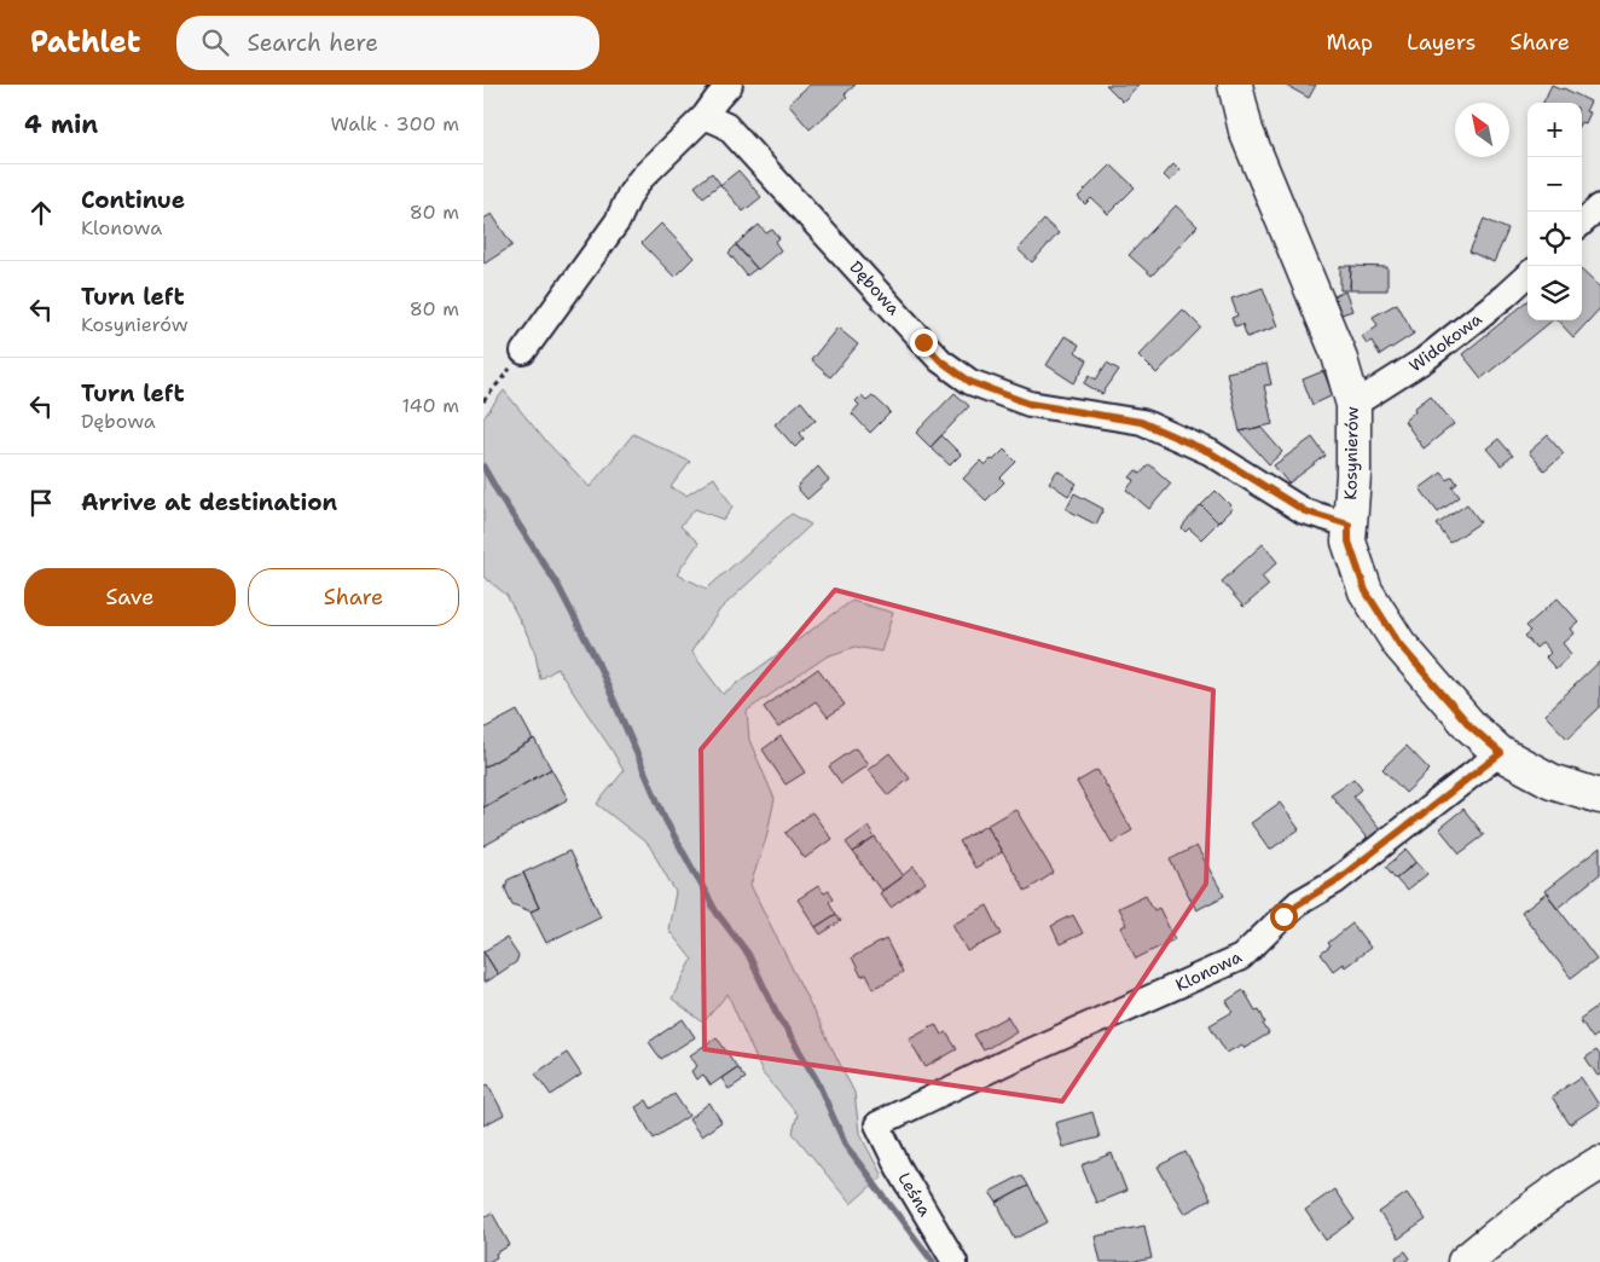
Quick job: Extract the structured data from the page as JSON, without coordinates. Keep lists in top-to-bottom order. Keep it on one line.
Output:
{"streets":{"street":["Dębowa","Widokowa","Kosynierów","Klonowa","Leśna"]},"crossings":[["Dębowa","Kosynierów"],["Widokowa","Kosynierów"],["Kosynierów","Klonowa"],["Klonowa","Leśna"]],"north":"top left","page":{"header":"Pathlet","search":"Search here","nav":["Map","Layers","Share"],"heading":["4 min","Walk · 300 m"],"map_buttons":["+","−"],"list":[["Continue","Klonowa","80 m"],["Turn left","Kosynierów","80 m"],["Turn left","Dębowa","140 m"],"Arrive at destination"],"buttons":["Save","Share"]}}
